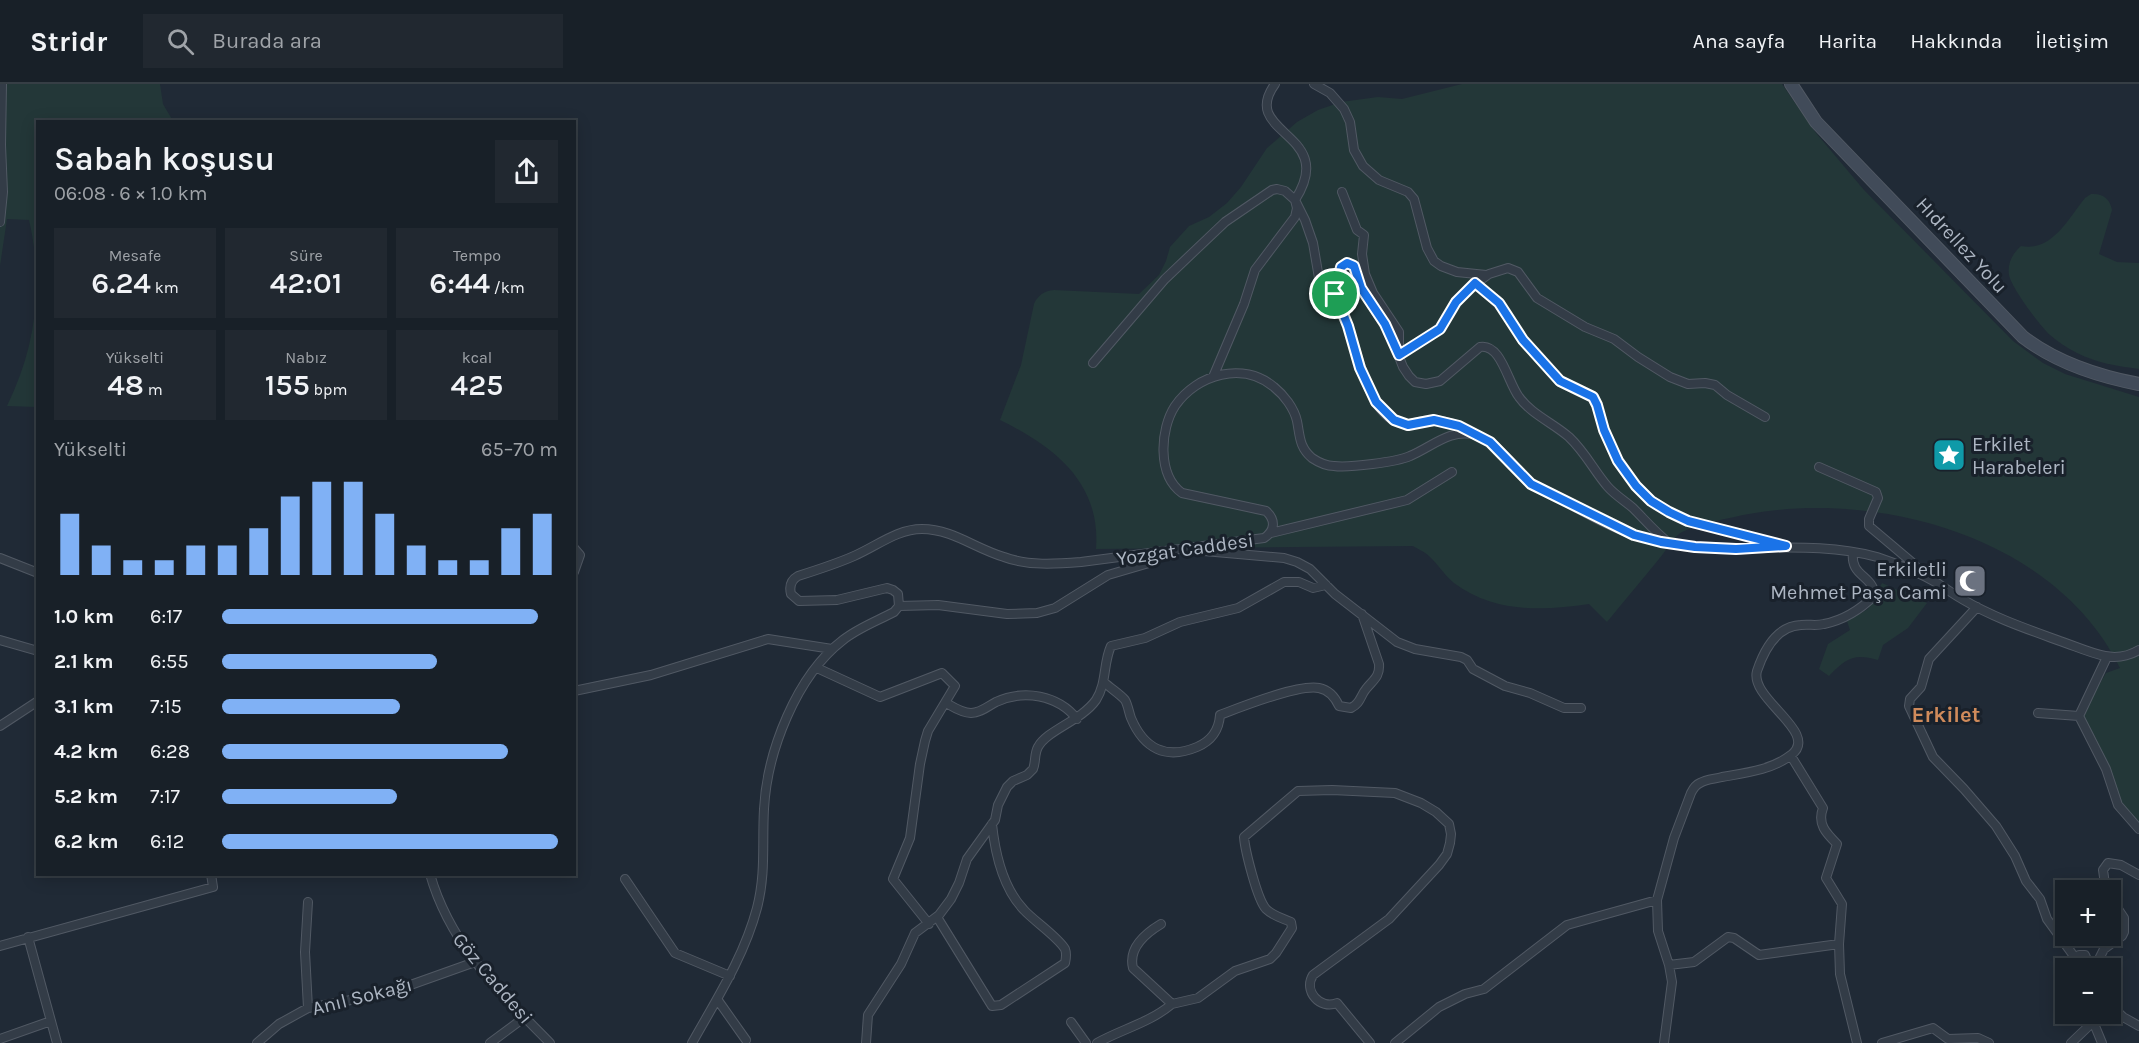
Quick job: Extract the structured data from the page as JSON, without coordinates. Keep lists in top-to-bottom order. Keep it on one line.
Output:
{"streets":{"street":["Hıdrellez Yolu","Yozgat Caddesi","Göz Caddesi","Anıl Sokağı"]},"crossings":[["Göz Caddesi","Anıl Sokağı"]],"districts":["Erkilet"],"places":{"place":["Erkilet Harabeleri"],"mosque":["Erkiletli Mehmet Paşa Cami"]},"page":{"header":"Stridr","search":"Burada ara","nav":["Ana sayfa","Harita","Hakkında","İletişim"],"heading":["Sabah koşusu","06:08 · 6 × 1.0 km"],"stats":[["Mesafe","6.24 km"],["Süre","42:01"],["Tempo","6:44 /km"],["Yükselti","48 m"],["Nabız","155 bpm"],["kcal","425"]],"chart":["Yükselti","65–70 m"],"list":[{"name":"1.0 km","note":"6:17"},{"name":"2.1 km","note":"6:55"},{"name":"3.1 km","note":"7:15"},{"name":"4.2 km","note":"6:28"},{"name":"5.2 km","note":"7:17"},{"name":"6.2 km","note":"6:12"}],"map_buttons":["+","−"]}}
